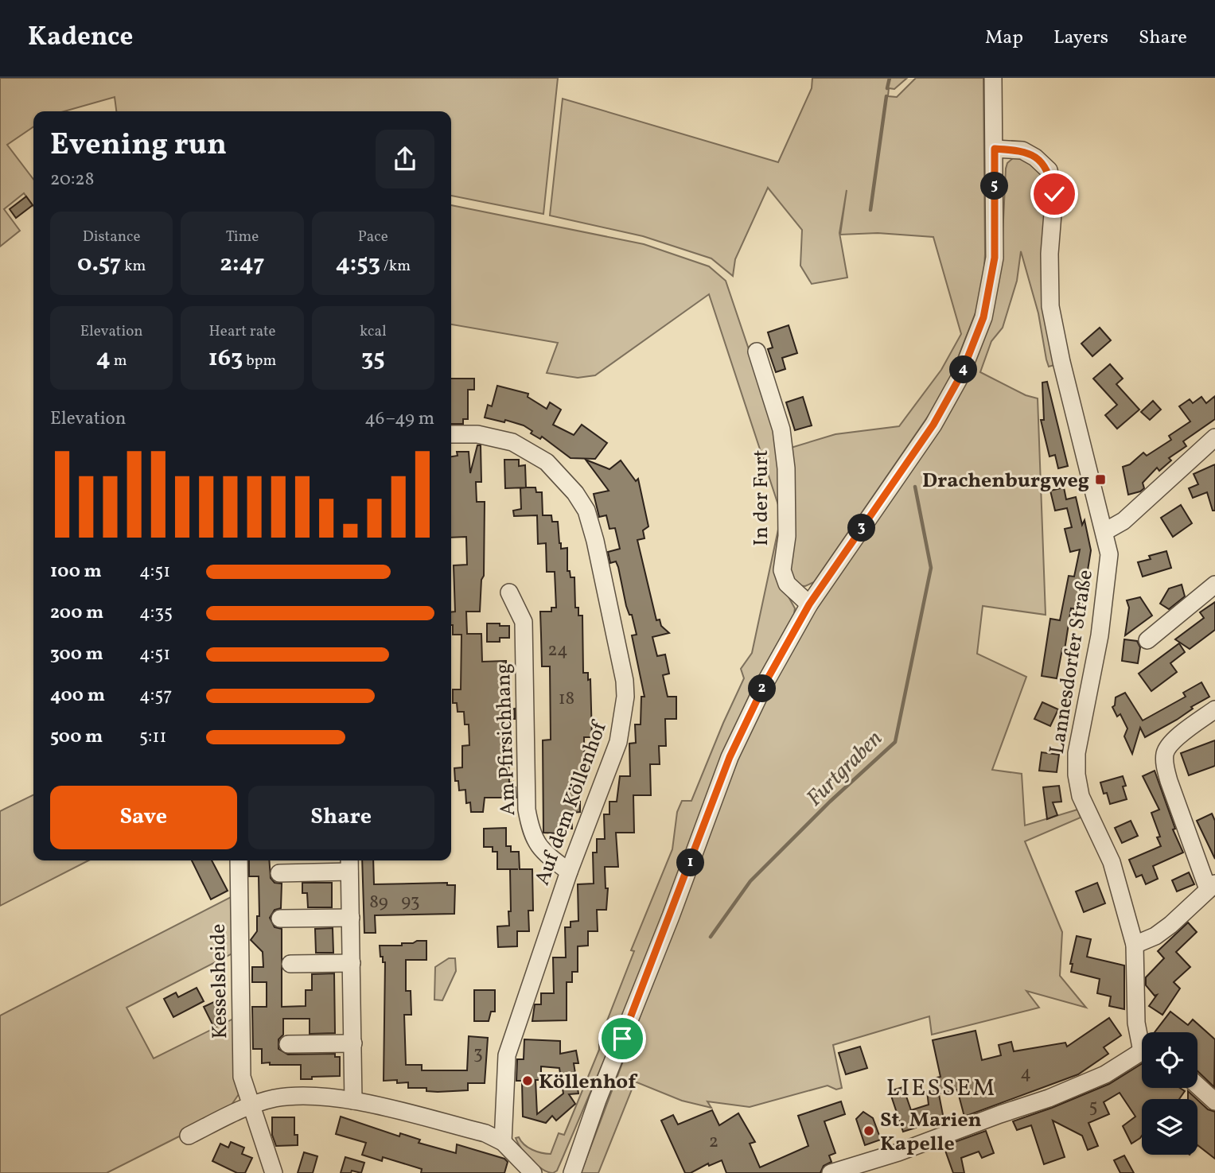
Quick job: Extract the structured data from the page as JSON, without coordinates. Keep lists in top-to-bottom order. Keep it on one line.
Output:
{"streets":{"street":["In der Furt","Lannesdorfer Straße","Am Pfirsichhang","Auf dem Köllenhof","Kesselsheide"]},"crossings":[["Am Pfirsichhang","Auf dem Köllenhof"]],"districts":["LIESSEM"],"water":["Furtgraben"],"places":{"transit":["Drachenburgweg"],"other":["Köllenhof","St. Marien Kapelle"]},"house_numbers":["24","18","93","89","3","4","5","2"],"page":{"header":"Kadence","nav":["Map","Layers","Share"],"heading":["Evening run","20:28"],"pins":["5","4","3","2","1"],"stats":[["Distance","0.57 km"],["Time","2:47"],["Pace","4:53 /km"],["Elevation","4 m"],["Heart rate","163 bpm"],["kcal","35"]],"chart":["Elevation","46–49 m"],"list":[{"name":"100 m","note":"4:51"},{"name":"200 m","note":"4:35"},{"name":"300 m","note":"4:51"},{"name":"400 m","note":"4:57"},{"name":"500 m","note":"5:11"}],"buttons":["Save","Share"]}}
